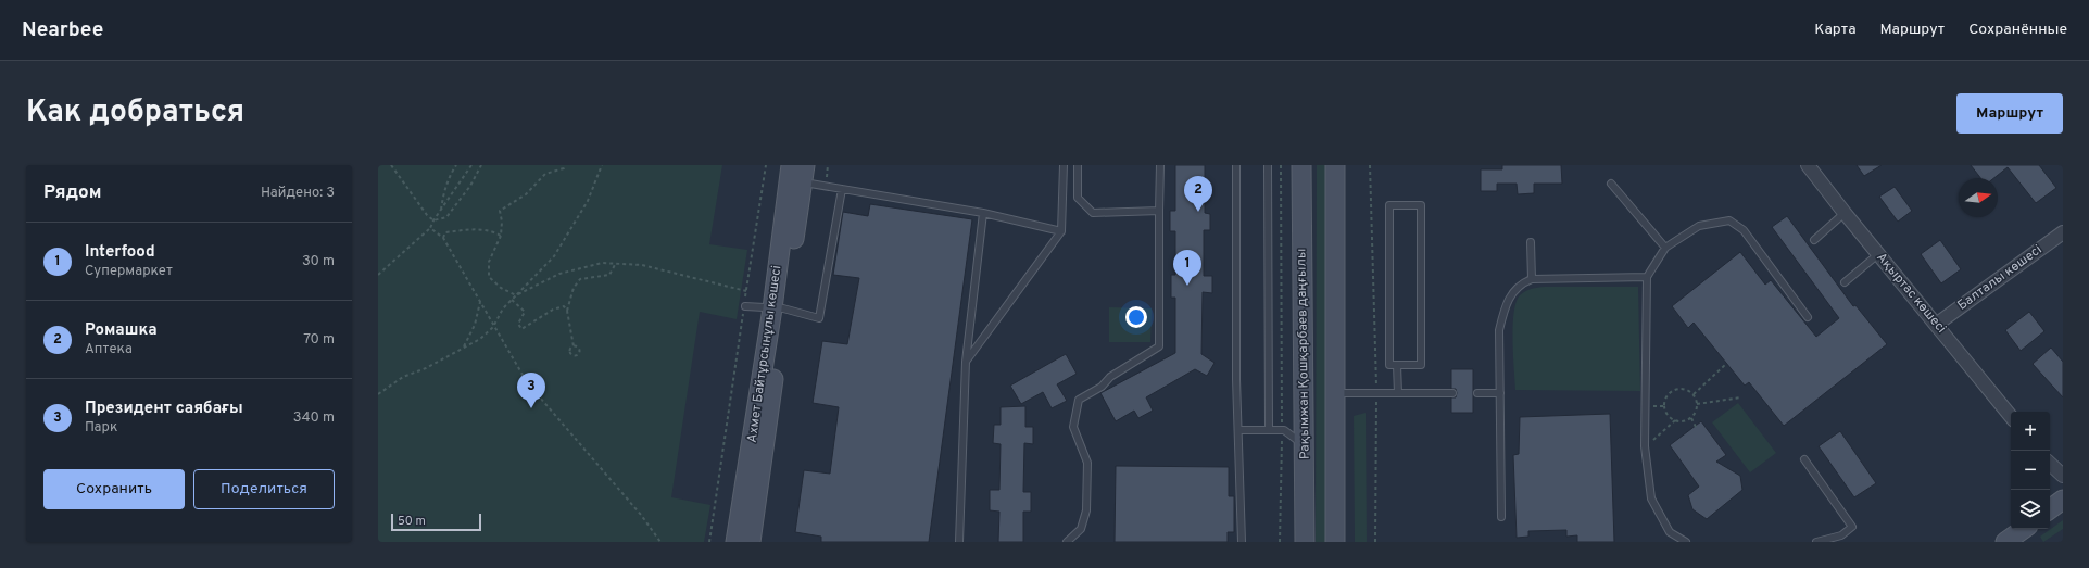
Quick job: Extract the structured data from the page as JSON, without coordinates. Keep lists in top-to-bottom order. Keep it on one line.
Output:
{"streets":{"main road":["Ахмет Байтұрсынұлы көшесі","Рақымжан Қошқарбаев даңғылы"],"street":["Балталы көшесі","Ақыртас көшесі"]},"crossings":[["Балталы көшесі","Ақыртас көшесі"]],"scale_bar":"50 m","north":"right","page":{"header":"Nearbee","nav":["Карта","Маршрут","Сохранённые"],"title":"Как добраться","buttons":["Маршрут",["Сохранить","Поделиться"]],"heading":["Рядом","Найдено: 3"],"pins":["2","1","3"],"list":[{"mark":"1","name":"Interfood","note":"Супермаркет","value":"30 m"},{"mark":"2","name":"Ромашка","note":"Аптека","value":"70 m"},{"mark":"3","name":"Президент саябағы","note":"Парк","value":"340 m"}],"map_buttons":["+","−"],"scale":"50 m"}}
